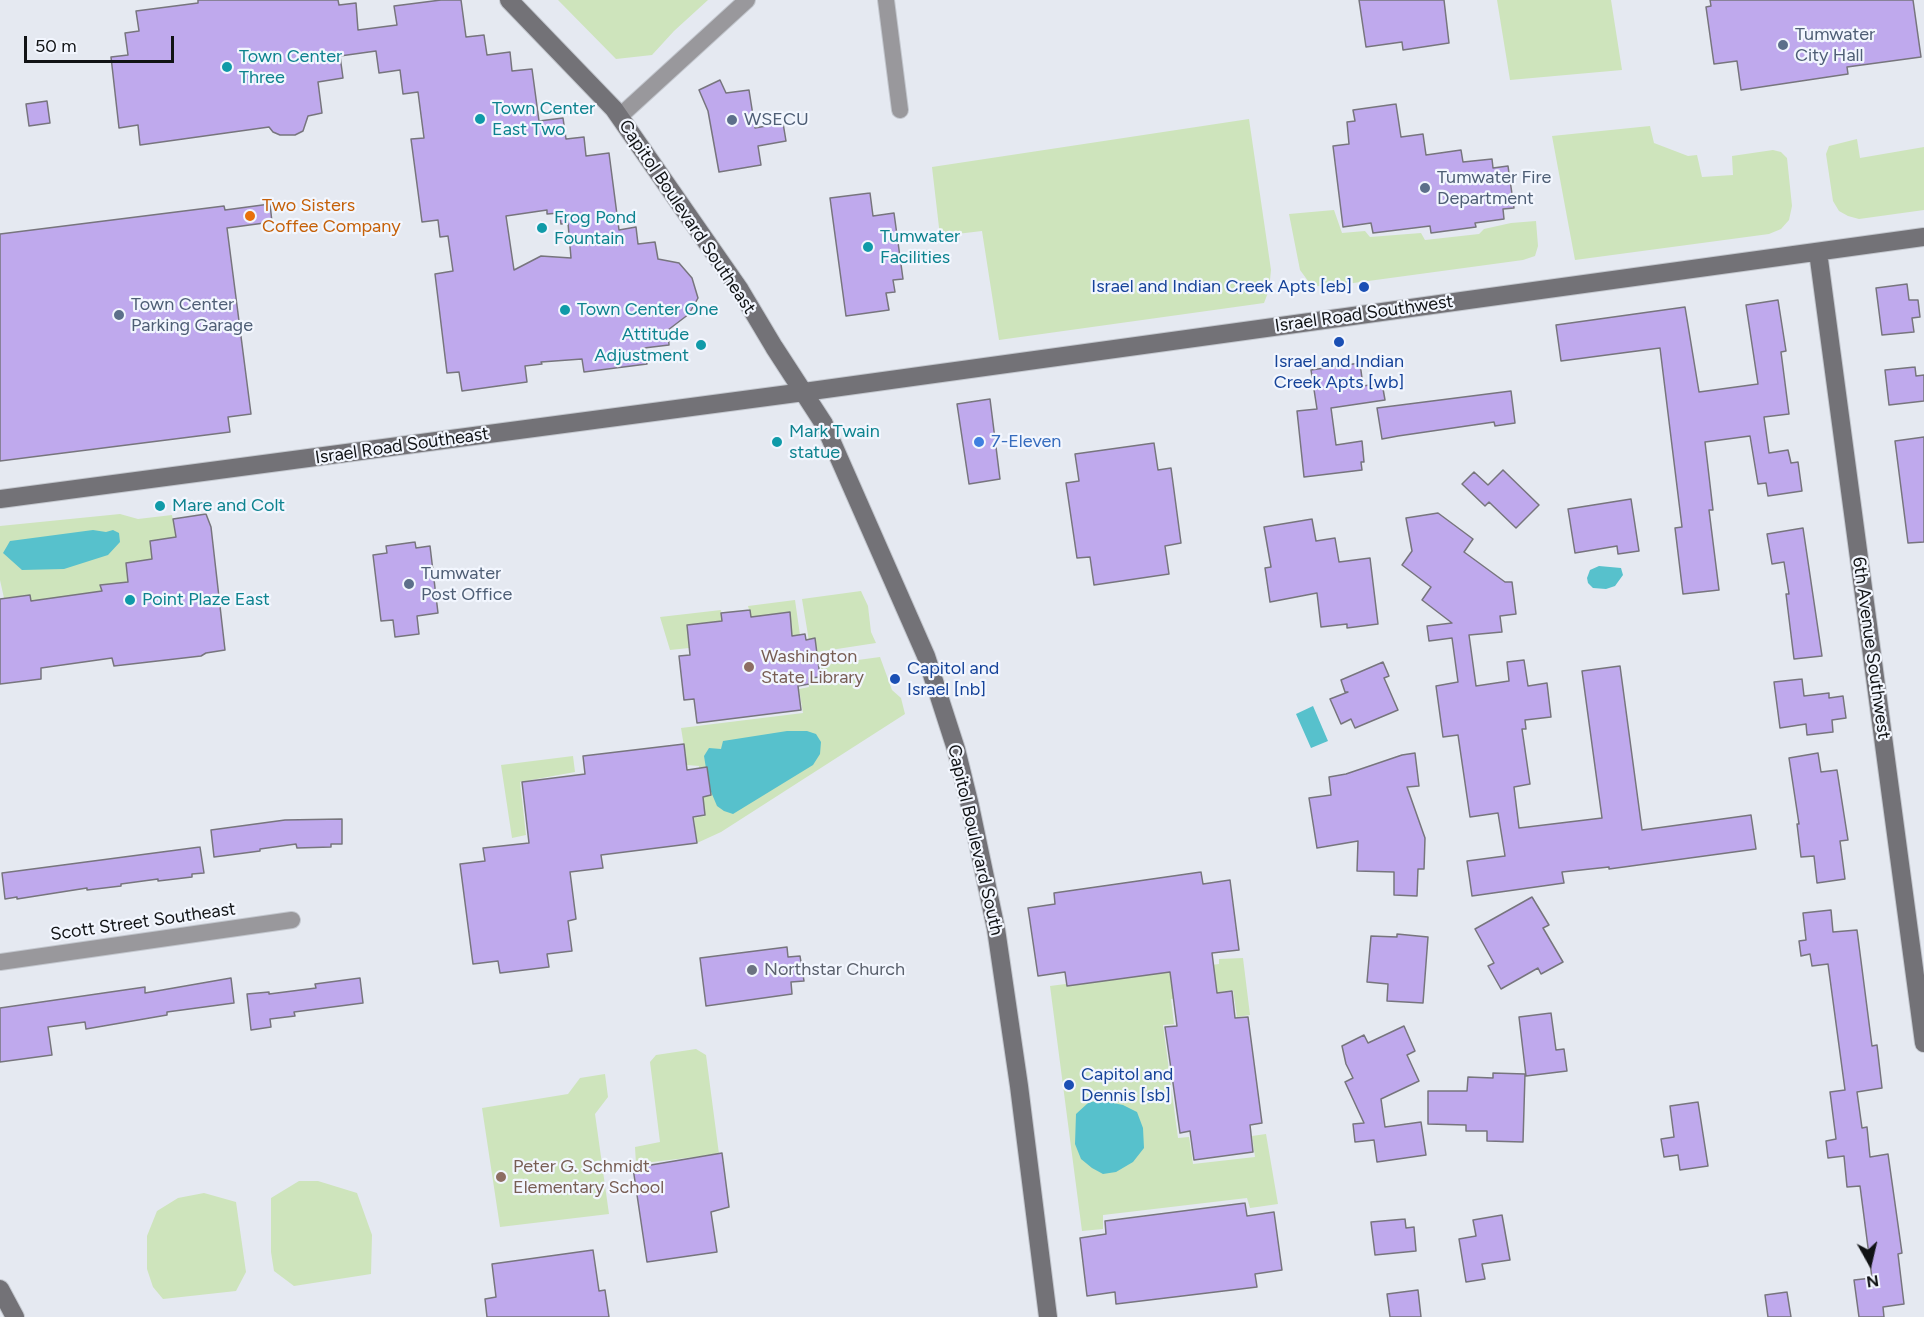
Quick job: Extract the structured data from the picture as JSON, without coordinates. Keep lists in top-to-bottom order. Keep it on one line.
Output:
{"streets":{"street":["Capitol Boulevard Southeast","Israel Road Southwest","Israel Road Southeast","6th Avenue Southwest","Capitol Boulevard South","Scott Street Southeast"]},"crossings":[["Capitol Boulevard Southeast","Israel Road Southwest"],["Capitol Boulevard Southeast","Israel Road Southeast"],["Capitol Boulevard Southeast","Capitol Boulevard South"],["Israel Road Southwest","Israel Road Southeast"],["Israel Road Southwest","6th Avenue Southwest"],["Israel Road Southwest","Capitol Boulevard South"],["Israel Road Southeast","Capitol Boulevard South"]],"places":["Tumwater City Hall","Town Center Three","Town Center East Two","WSECU","Tumwater Fire Department","Two Sisters Coffee Company","Frog Pond Fountain","Tumwater Facilities","Israel and Indian Creek Apts [eb]","Town Center One","Town Center Parking Garage","Israel and Indian Creek Apts [wb]","Attitude Adjustment","Mark Twain statue","7-Eleven","Mare and Colt","Tumwater Post Office","Point Plaze East","Washington State Library","Capitol and Israel [nb]","Northstar Church","Capitol and Dennis [sb]","Peter G. Schmidt Elementary School"],"scale_bar":"50 m","north":"bottom"}
